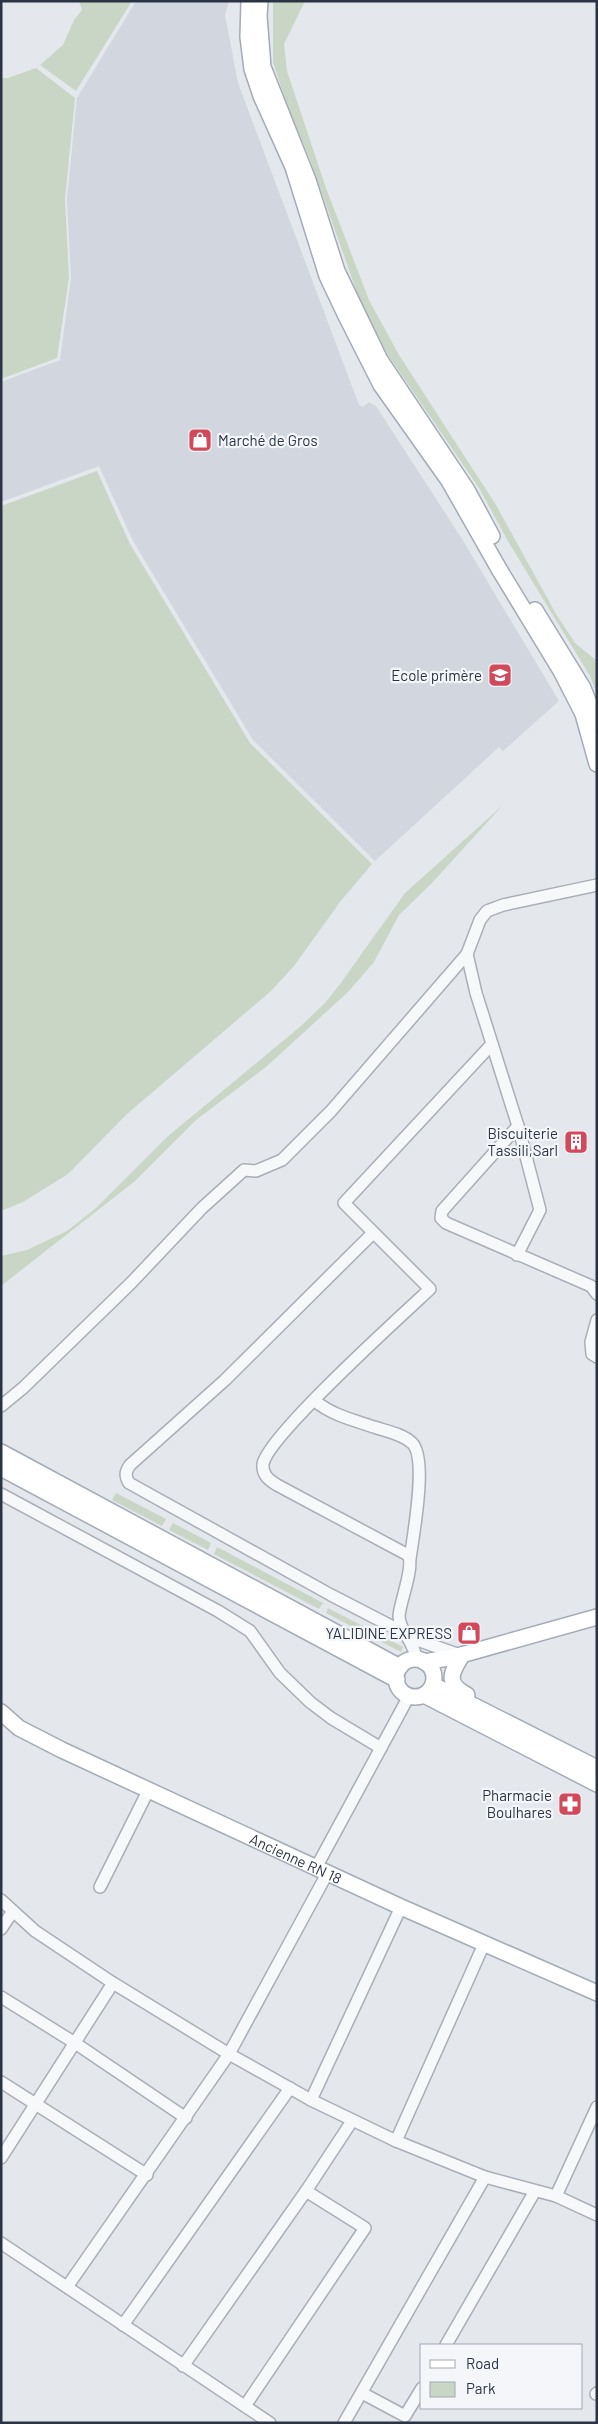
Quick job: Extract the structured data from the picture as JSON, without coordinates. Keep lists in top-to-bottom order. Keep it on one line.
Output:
{"streets":{"main road":["Ancienne RN 18"]},"places":{"shop":["Marché de Gros","YALIDINE EXPRESS"],"school or university":["Ecole primère"],"building":["Biscuiterie Tassili,Sarl"],"pharmacy":["Pharmacie Boulhares"]},"legend":["Road","Park"]}
